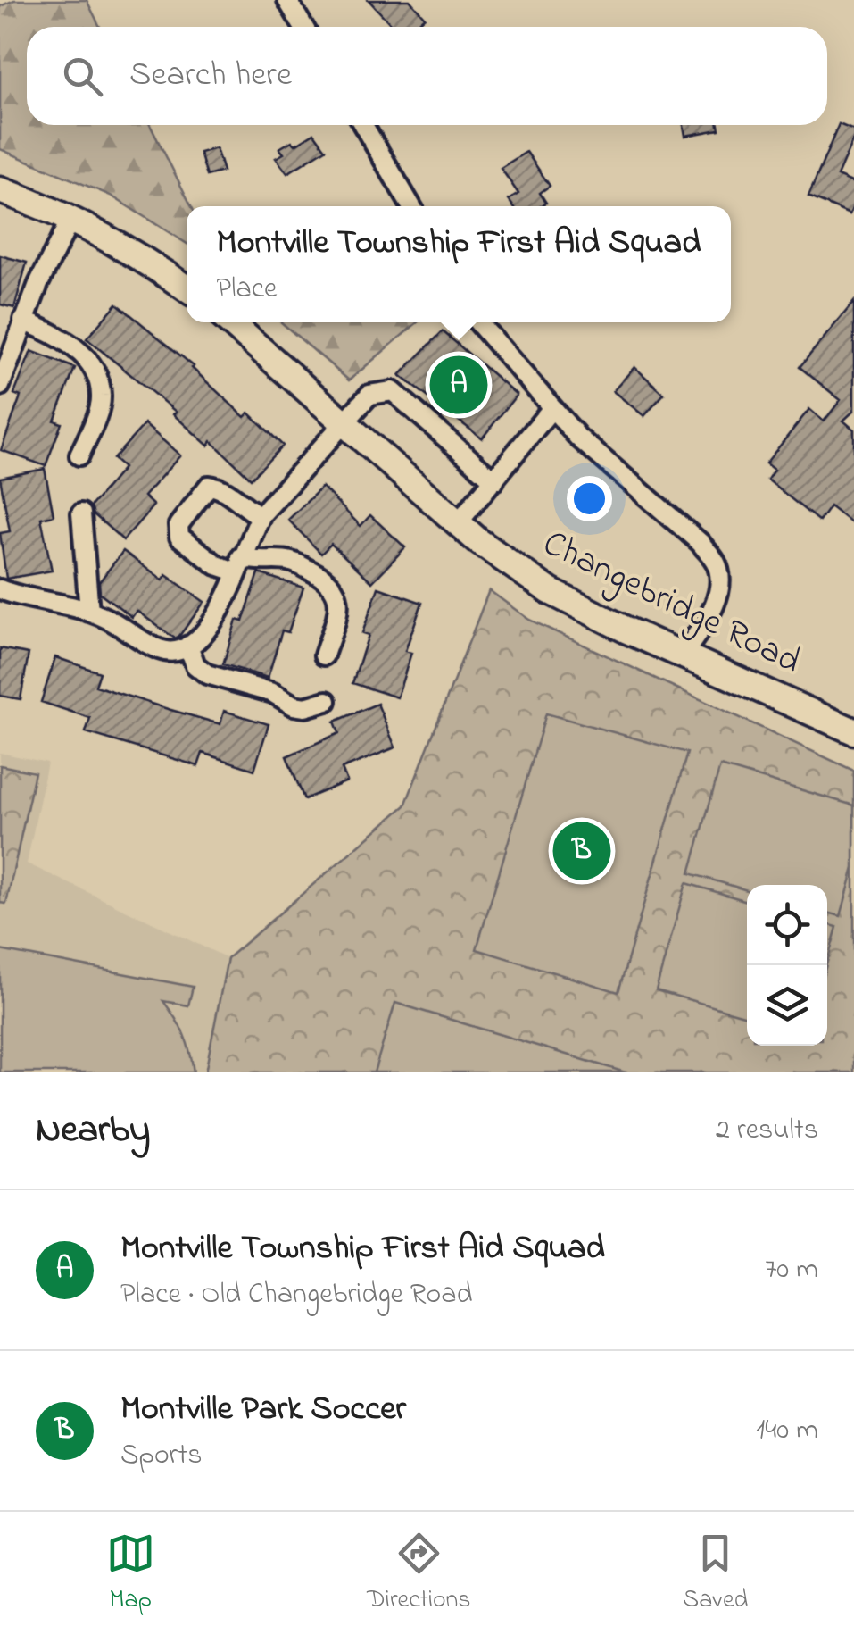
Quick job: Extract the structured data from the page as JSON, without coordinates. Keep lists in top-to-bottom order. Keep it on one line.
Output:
{"streets":{"main road":["Changebridge Road"]},"page":{"search":"Search here","popup":["Montville Township First Aid Squad","Place"],"pins":["A","B"],"heading":["Nearby","2 results"],"list":[{"mark":"A","name":"Montville Township First Aid Squad","note":"Place · Old Changebridge Road","value":"70 m"},{"mark":"B","name":"Montville Park Soccer","note":"Sports","value":"140 m"}],"nav":["Map","Directions","Saved"]}}
